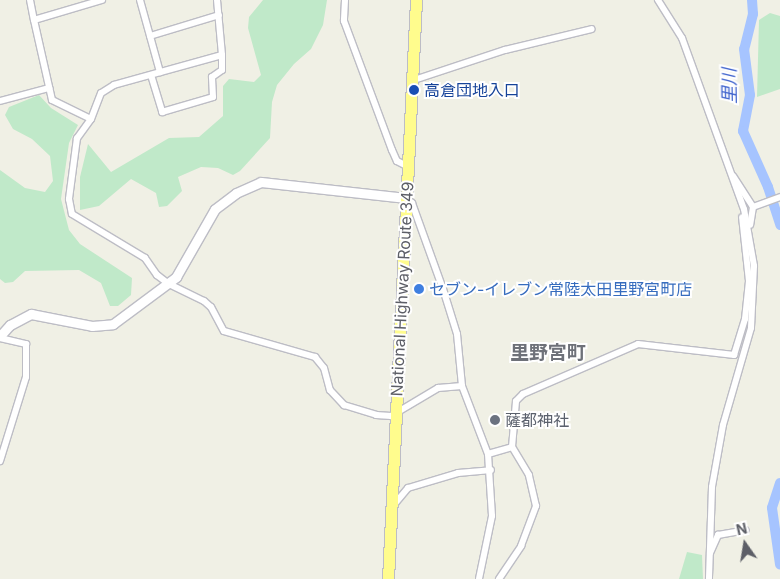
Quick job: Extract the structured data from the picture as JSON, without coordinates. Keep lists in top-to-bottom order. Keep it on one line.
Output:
{"streets":{"highway":["National Highway Route 349"]},"districts":["里野宮町"],"water":["里川"],"places":["高倉団地入口","セブン-イレブン常陸太田里野宮町店","薩都神社"],"north":"top"}
